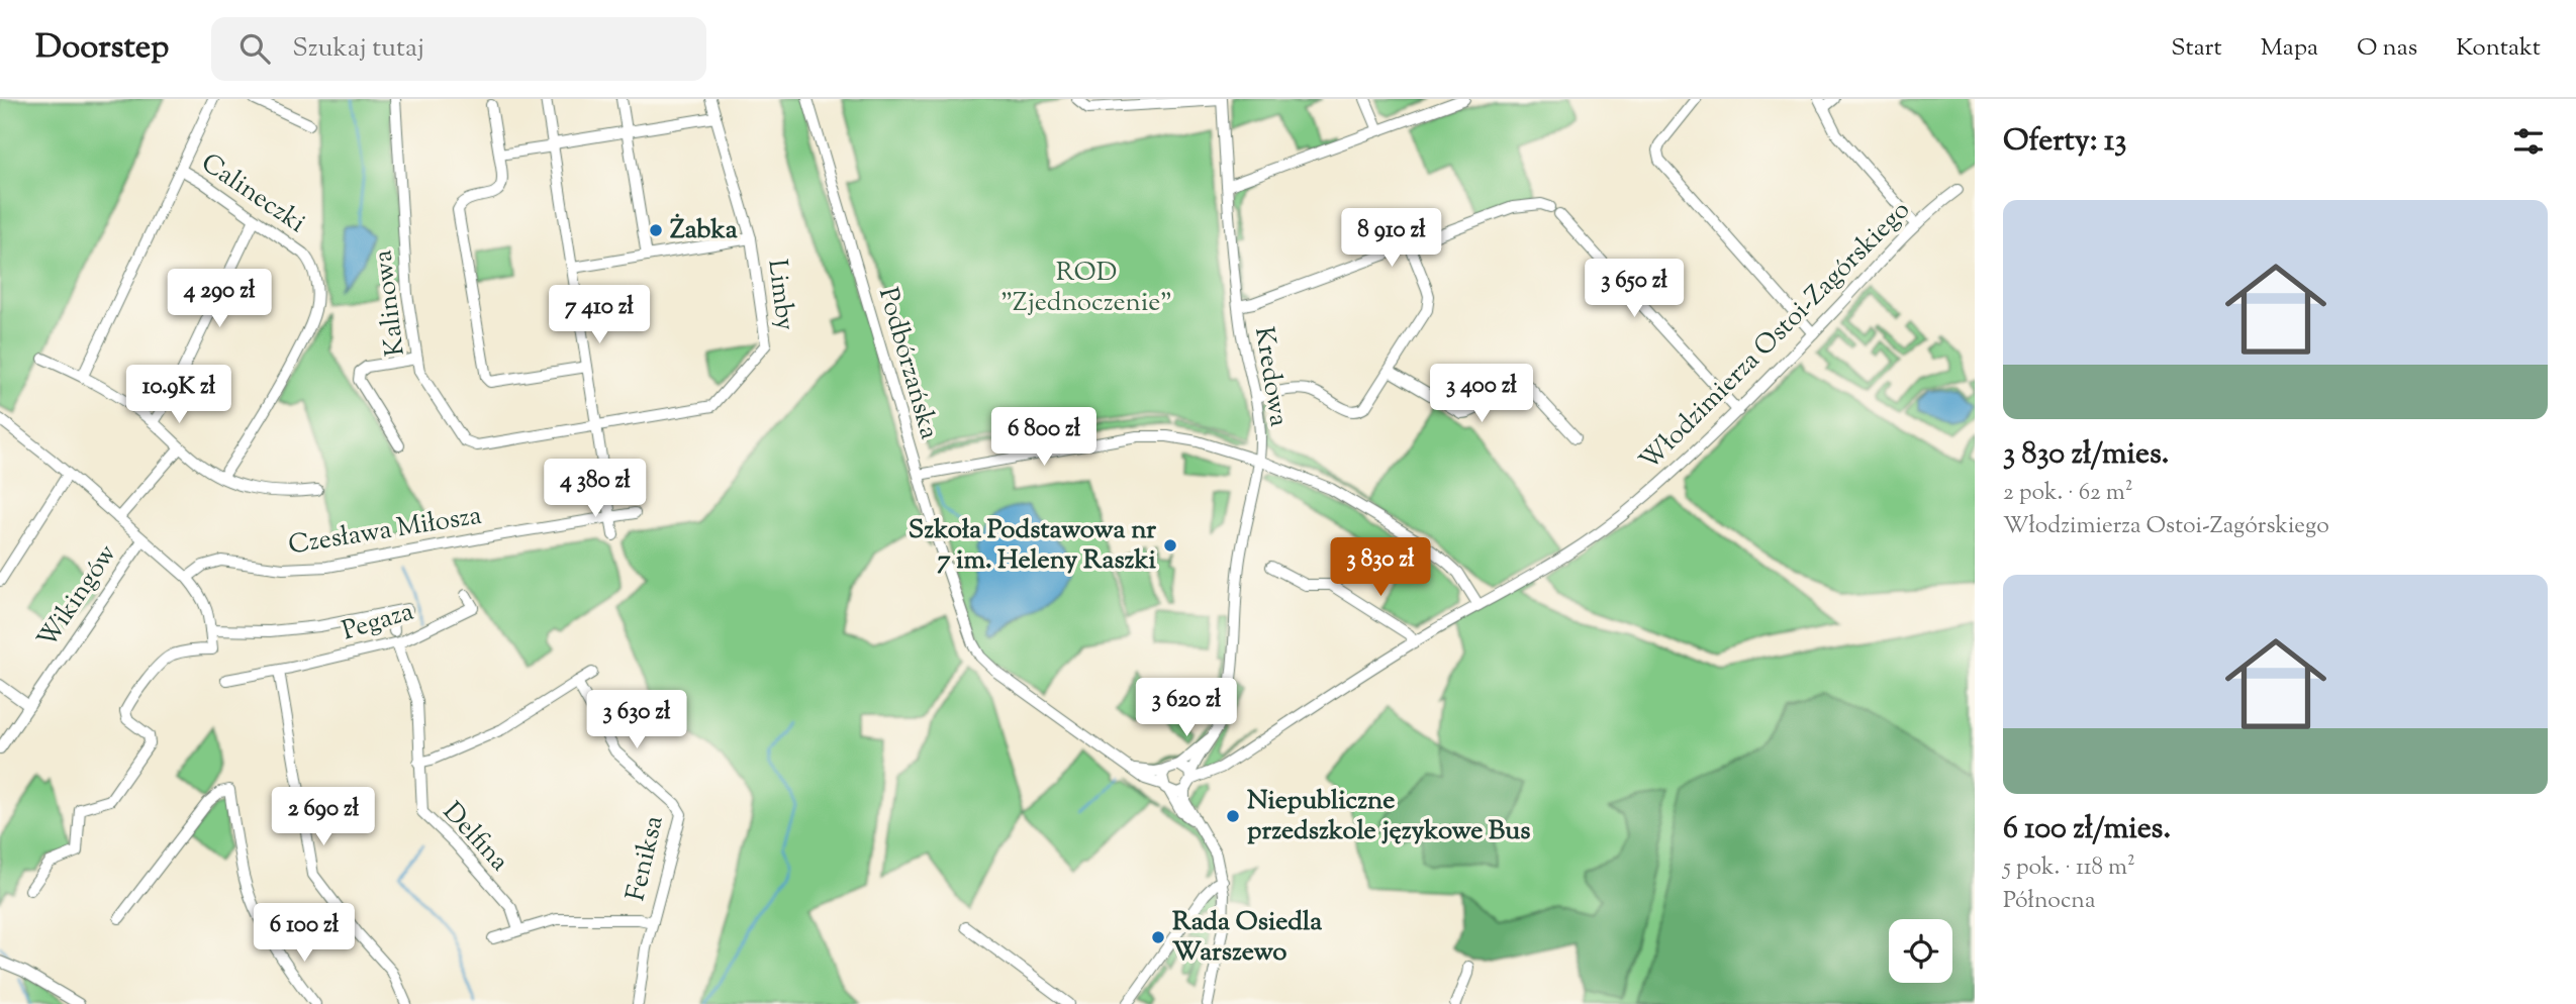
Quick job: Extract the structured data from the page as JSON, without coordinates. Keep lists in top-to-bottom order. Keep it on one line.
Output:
{"streets":{"street":["Calineczki","Limby","Kalinowa","Włodzimierza Ostoi-Zagórskiego","Podbórzańska","Kredowa","Czesława Miłosza","Wikingów","Pegaza","Delfina","Feniksa"]},"crossings":[["Limby","Kalinowa"],["Włodzimierza Ostoi-Zagórskiego","Podbórzańska"],["Włodzimierza Ostoi-Zagórskiego","Kredowa"],["Podbórzańska","Kredowa"],["Pegaza","Delfina"]],"parks":["ROD \"Zjednoczenie\""],"places":["Żabka","Szkoła Podstawowa nr 7 im. Heleny Raszki","Niepubliczne przedszkole językowe Bus","Rada Osiedla Warszewo"],"page":{"header":"Doorstep","search":"Szukaj tutaj","nav":["Start","Mapa","O nas","Kontakt"],"heading":"Oferty: 13","list":[{"name":"3 830 zł/mies.","note":"2 pok. · 62 m² · Włodzimierza Ostoi-Zagórskiego"},{"name":"6 100 zł/mies.","note":"5 pok. · 118 m² · Północna"}],"price":["8 910 zł","3 650 zł","4 290 zł","7 410 zł","3 400 zł","10.9K zł","6 800 zł","4 380 zł","3 830 zł","3 620 zł","3 630 zł","2 690 zł","6 100 zł"]}}
